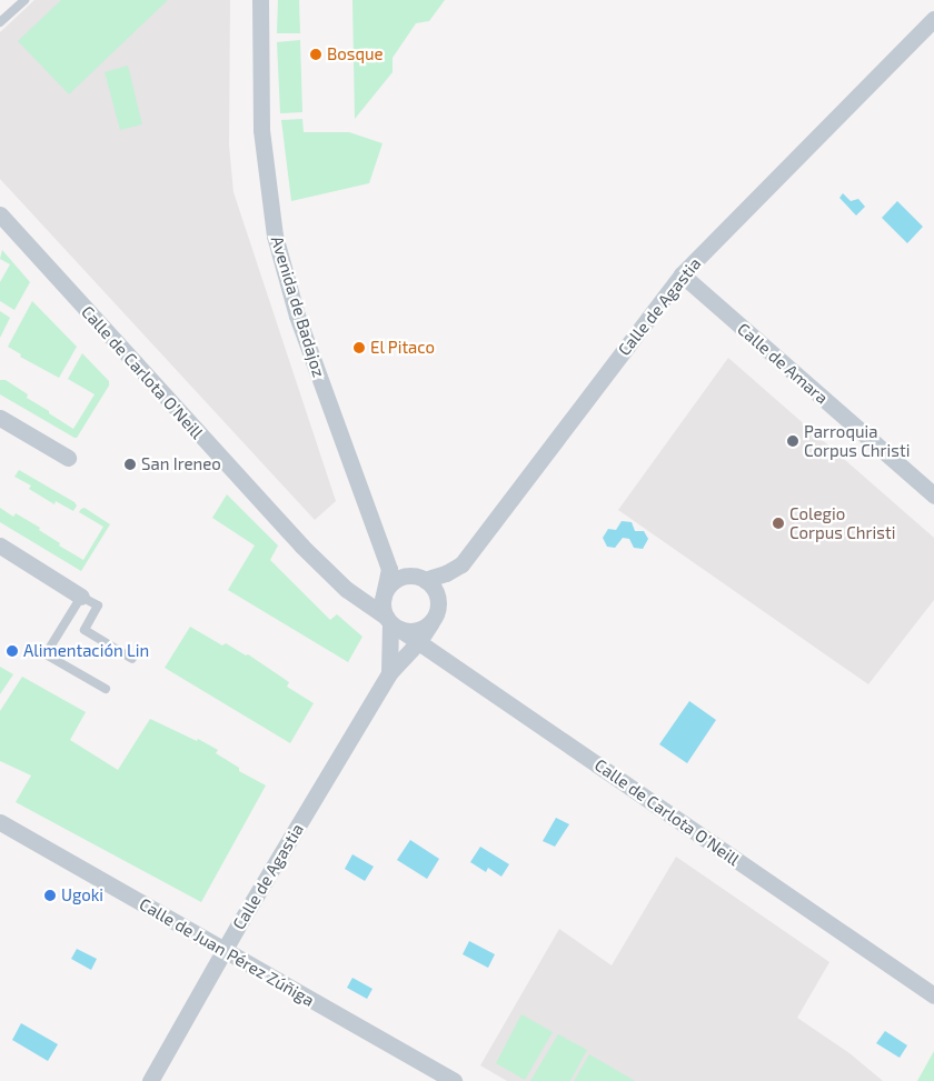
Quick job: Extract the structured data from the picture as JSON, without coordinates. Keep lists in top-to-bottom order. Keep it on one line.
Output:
{"streets":{"street":["Avenida de Badajoz","Calle de Agastia","Calle de Amara","Calle de Carlota O’Neill","Calle de Juan Pérez Zúñiga"]},"crossings":[["Avenida de Badajoz","Calle de Agastia"],["Avenida de Badajoz","Calle de Carlota O’Neill"],["Calle de Agastia","Calle de Amara"],["Calle de Agastia","Calle de Carlota O’Neill"],["Calle de Agastia","Calle de Juan Pérez Zúñiga"]],"places":["Bosque","El Pitaco","Parroquia Corpus Christi","San Ireneo","Colegio Corpus Christi","Alimentación Lin","Ugoki"]}
